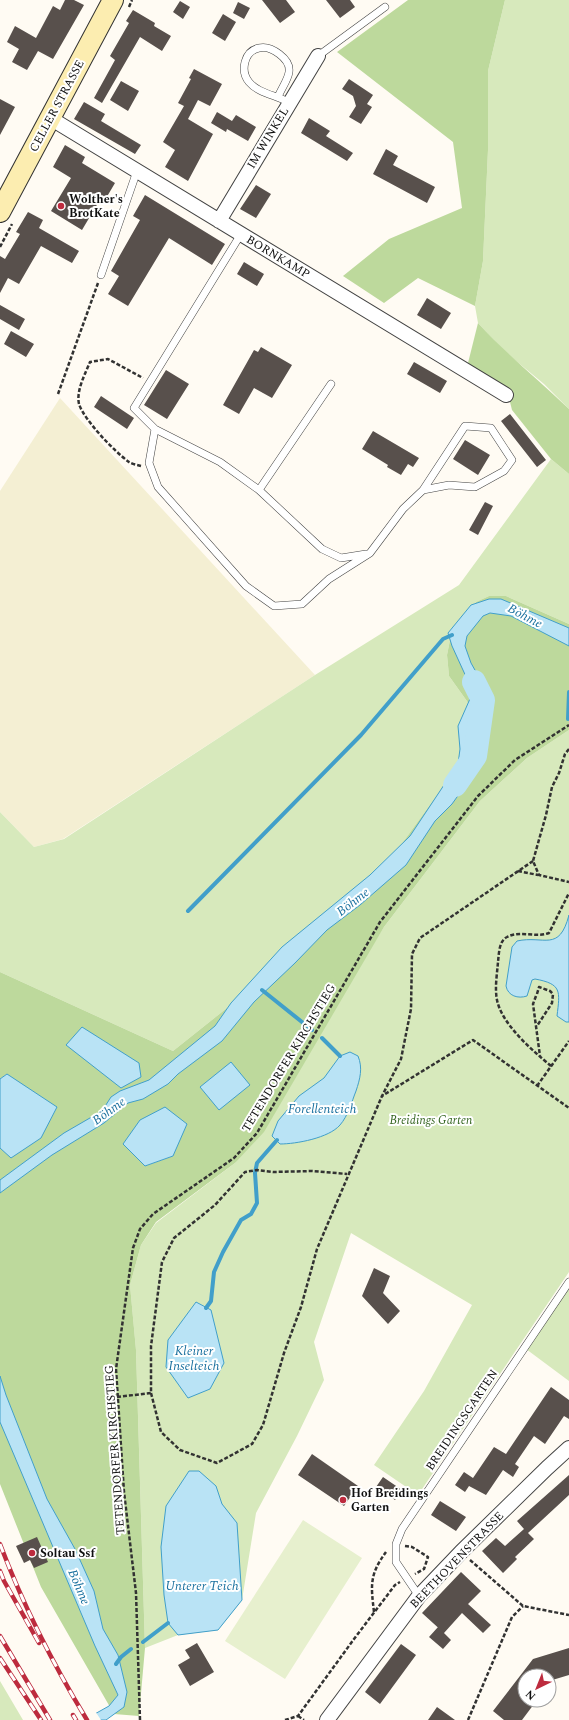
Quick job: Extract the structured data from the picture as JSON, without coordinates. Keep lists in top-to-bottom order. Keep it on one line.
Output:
{"streets":{"main road":["CELLER STRASSE"],"street":["IM WINKEL","BORNKAMP","BEETHOVENSTRASSE"],"lane":["BREIDINGSGARTEN"],"path":["TETENDORFER KIRCHSTIEG"]},"crossings":[["CELLER STRASSE","BORNKAMP"],["IM WINKEL","BORNKAMP"],["BREIDINGSGARTEN","BEETHOVENSTRASSE"]],"water":["Böhme","Forellenteich","Kleiner Inselteich","Unterer Teich"],"parks":["Breidings Garten"],"places":["Wolther's BrotKate","Hof Breidings Garten","Soltau Ssf"],"north":"bottom left"}
